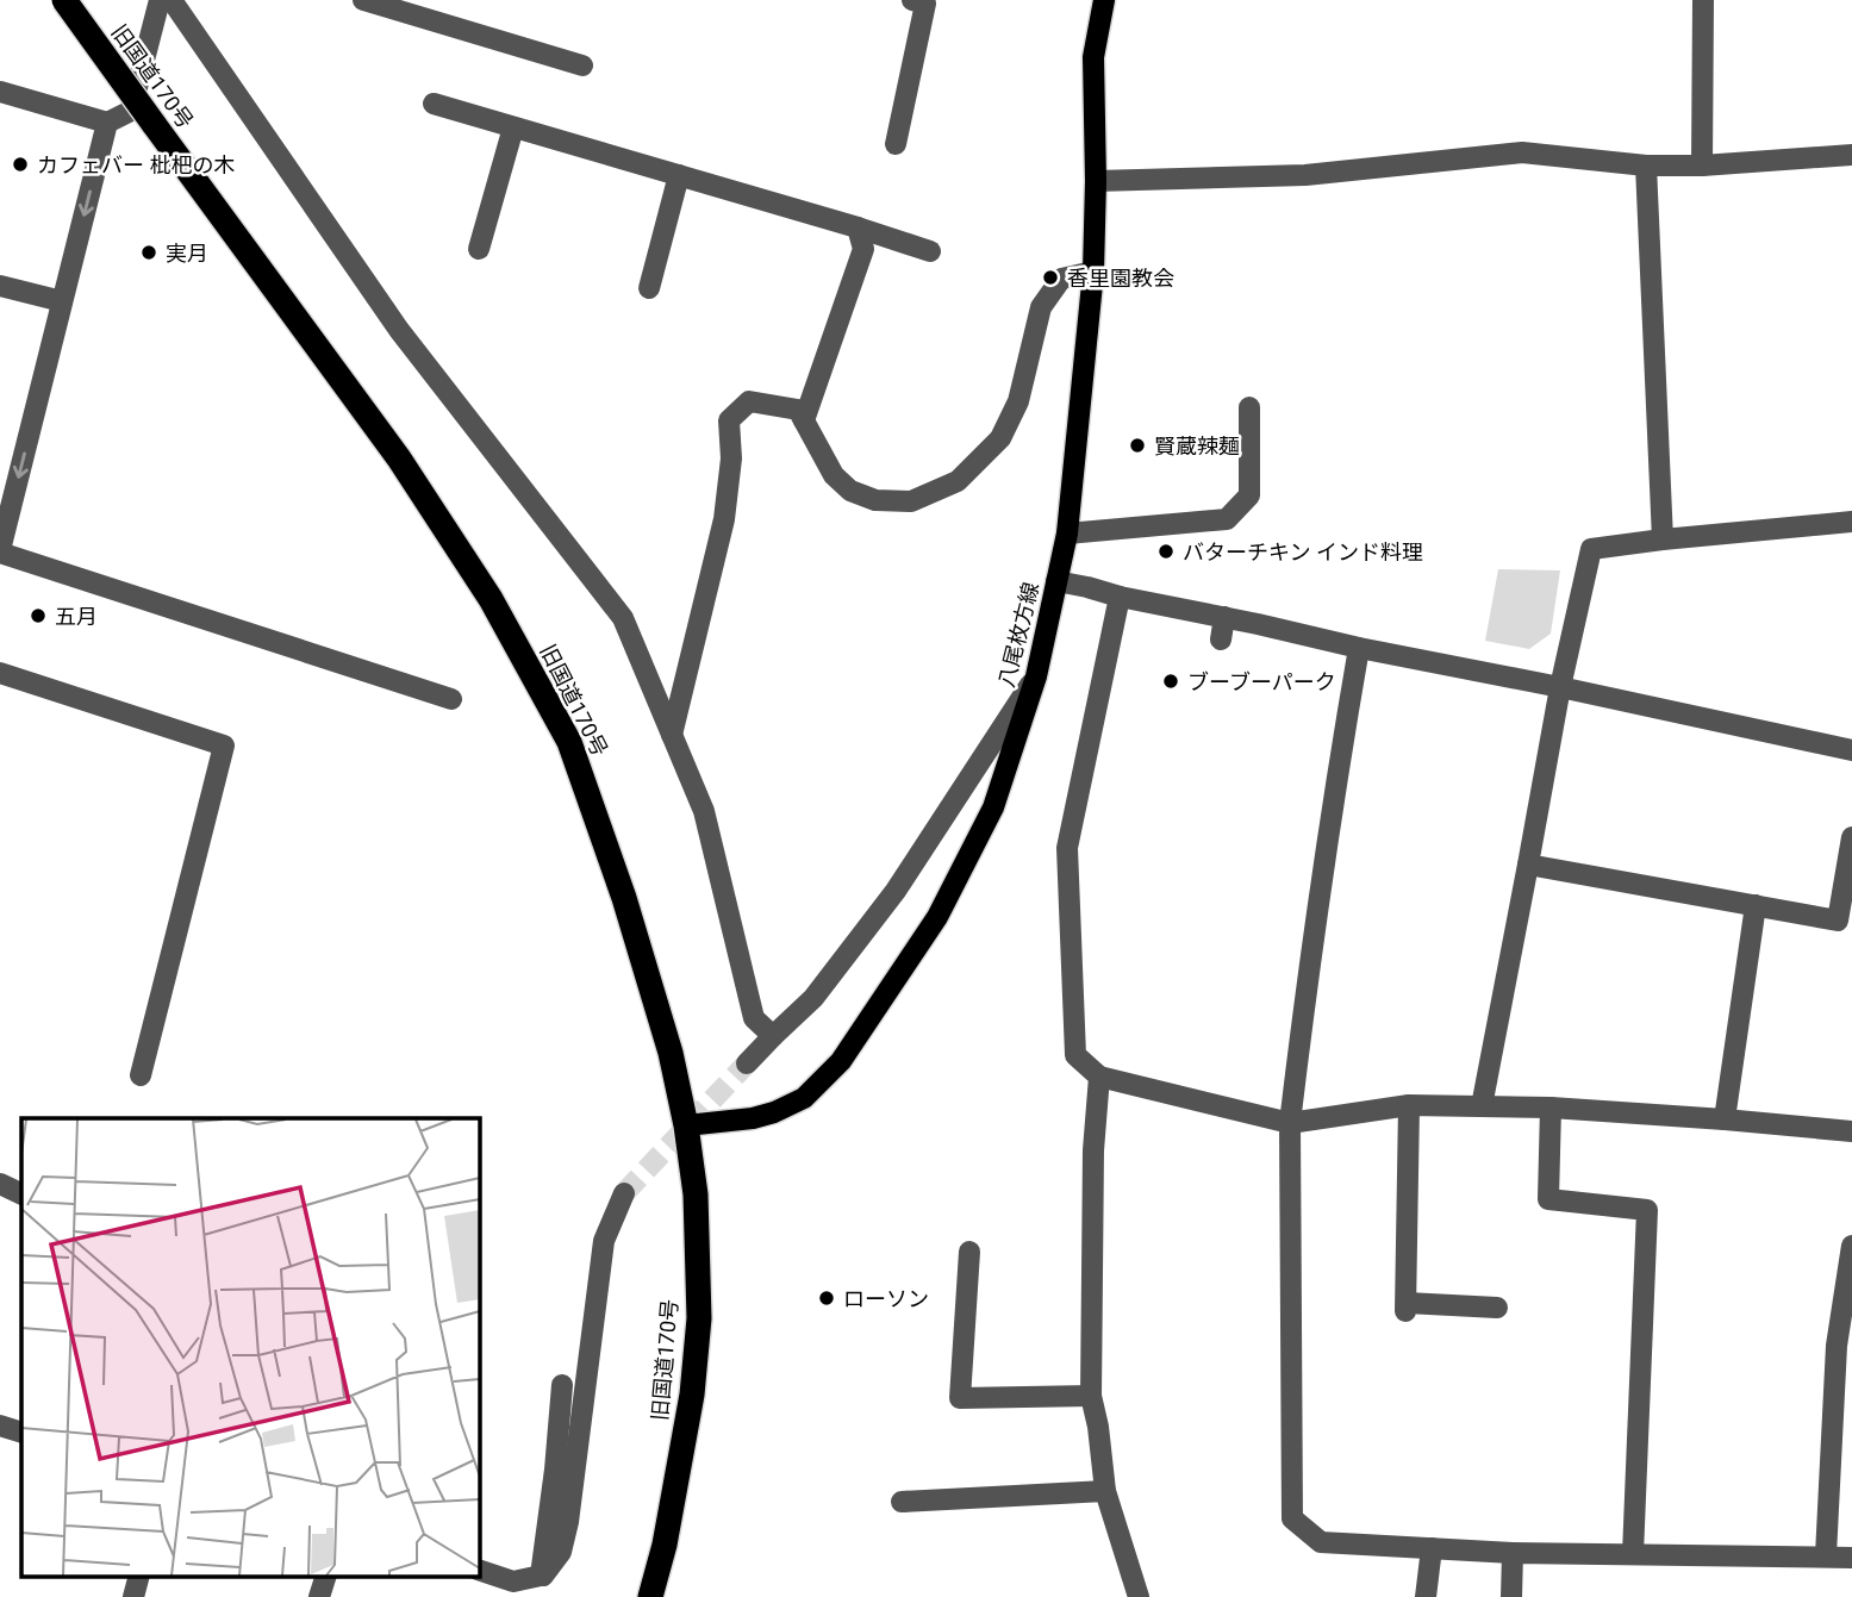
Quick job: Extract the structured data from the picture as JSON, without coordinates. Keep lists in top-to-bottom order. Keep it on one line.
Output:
{"streets":{"highway":["旧国道170号"],"main road":["八尾枚方線"]},"crossings":[["旧国道170号","八尾枚方線"]],"places":["カフェバー 枇杷の木","実月","香里園教会","賢蔵辣麺","バターチキン インド料理","五月","ブーブーパーク","ローソン"]}
